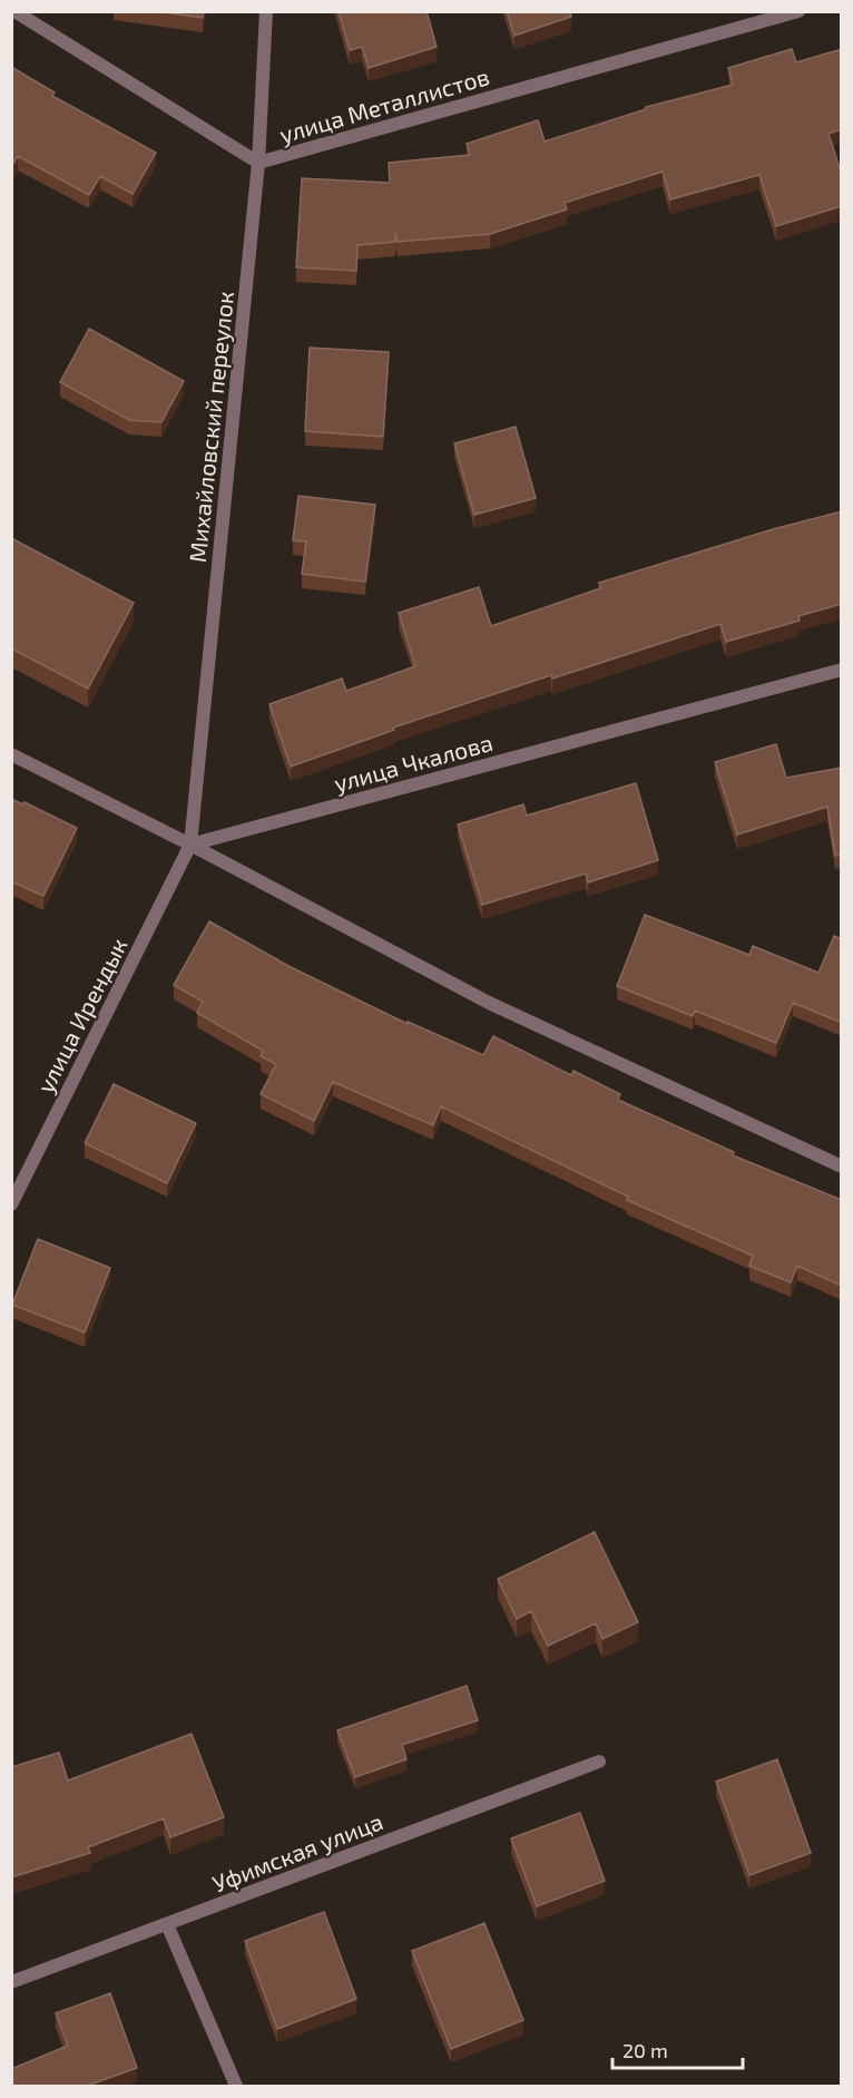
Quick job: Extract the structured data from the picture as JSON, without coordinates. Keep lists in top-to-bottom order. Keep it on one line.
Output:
{"streets":{"street":["улица Металлистов","Михайловский переулок","улица Чкалова","улица Ирендык","Уфимская улица"]},"crossings":[["улица Металлистов","Михайловский переулок"],["Михайловский переулок","улица Чкалова"],["Михайловский переулок","улица Ирендык"],["улица Чкалова","улица Ирендык"]],"scale_bar":"20 m"}
